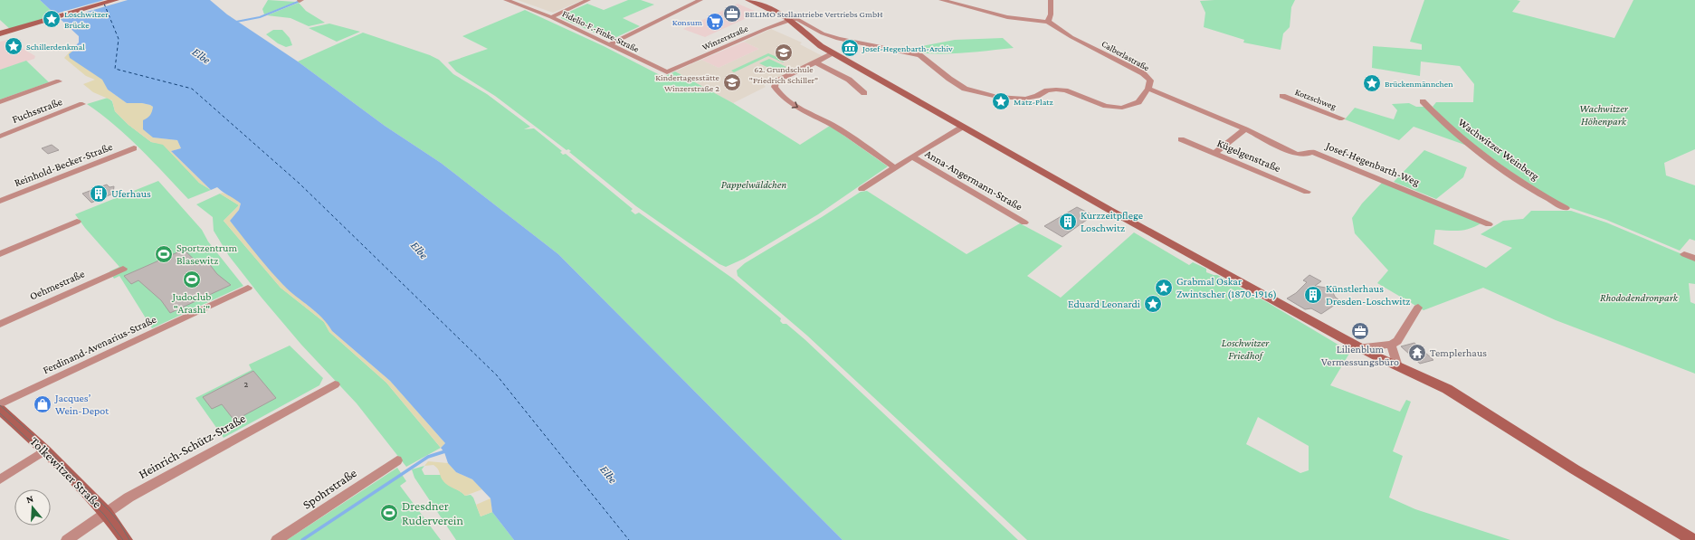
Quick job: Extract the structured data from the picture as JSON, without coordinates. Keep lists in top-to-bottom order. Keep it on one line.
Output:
{"streets":{"main road":["Tolkewitzer Straße"],"street":["Fidelio-F.-Finke-Straße","Winzerstraße","Calberlastraße","Kotzschweg","Fuchsstraße","Wachwitzer Weinberg","Kügelgenstraße","Josef-Hegenbarth-Weg","Reinhold-Becker-Straße","Anna-Angermann-Straße","Oehmestraße","Ferdinand-Avenarius-Straße","Heinrich-Schütz-Straße","Spohrstraße"]},"crossings":[["Fidelio-F.-Finke-Straße","Winzerstraße"],["Winzerstraße","Calberlastraße"],["Calberlastraße","Josef-Hegenbarth-Weg"],["Heinrich-Schütz-Straße","Tolkewitzer Straße"]],"water":["Elbe"],"parks":["Wachwitzer Höhenpark","Pappelwäldchen","Rhododendronpark","Loschwitzer Friedhof"],"places":{"office":["BELIMO Stellantriebe Vertriebs GmbH","Lilienblum Vermessungsbüro"],"place":["Loschwitzer Brücke","Schillerdenkmal","Brückenmännchen","Matz-Platz","Grabmal Oskar Zwintscher (1870-1916)","Eduard Leonardi"],"supermarket":["Konsum"],"museum":["Josef-Hegenbarth-Archiv"],"school or university":["62. Grundschule \"Friedrich Schiller\"","Kindertagesstätte Winzerstraße 2"],"building":["Uferhaus","Kurzzeitpflege Loschwitz","Künstlerhaus Dresden-Loschwitz"],"sports":["Sportzentrum Blasewitz","Judoclub \"Arashi\"","Dresdner Ruderverein"],"temple":["Templerhaus"],"shop":["Jacques’ Wein-Depot"]},"house_numbers":["2"],"north":"top"}
